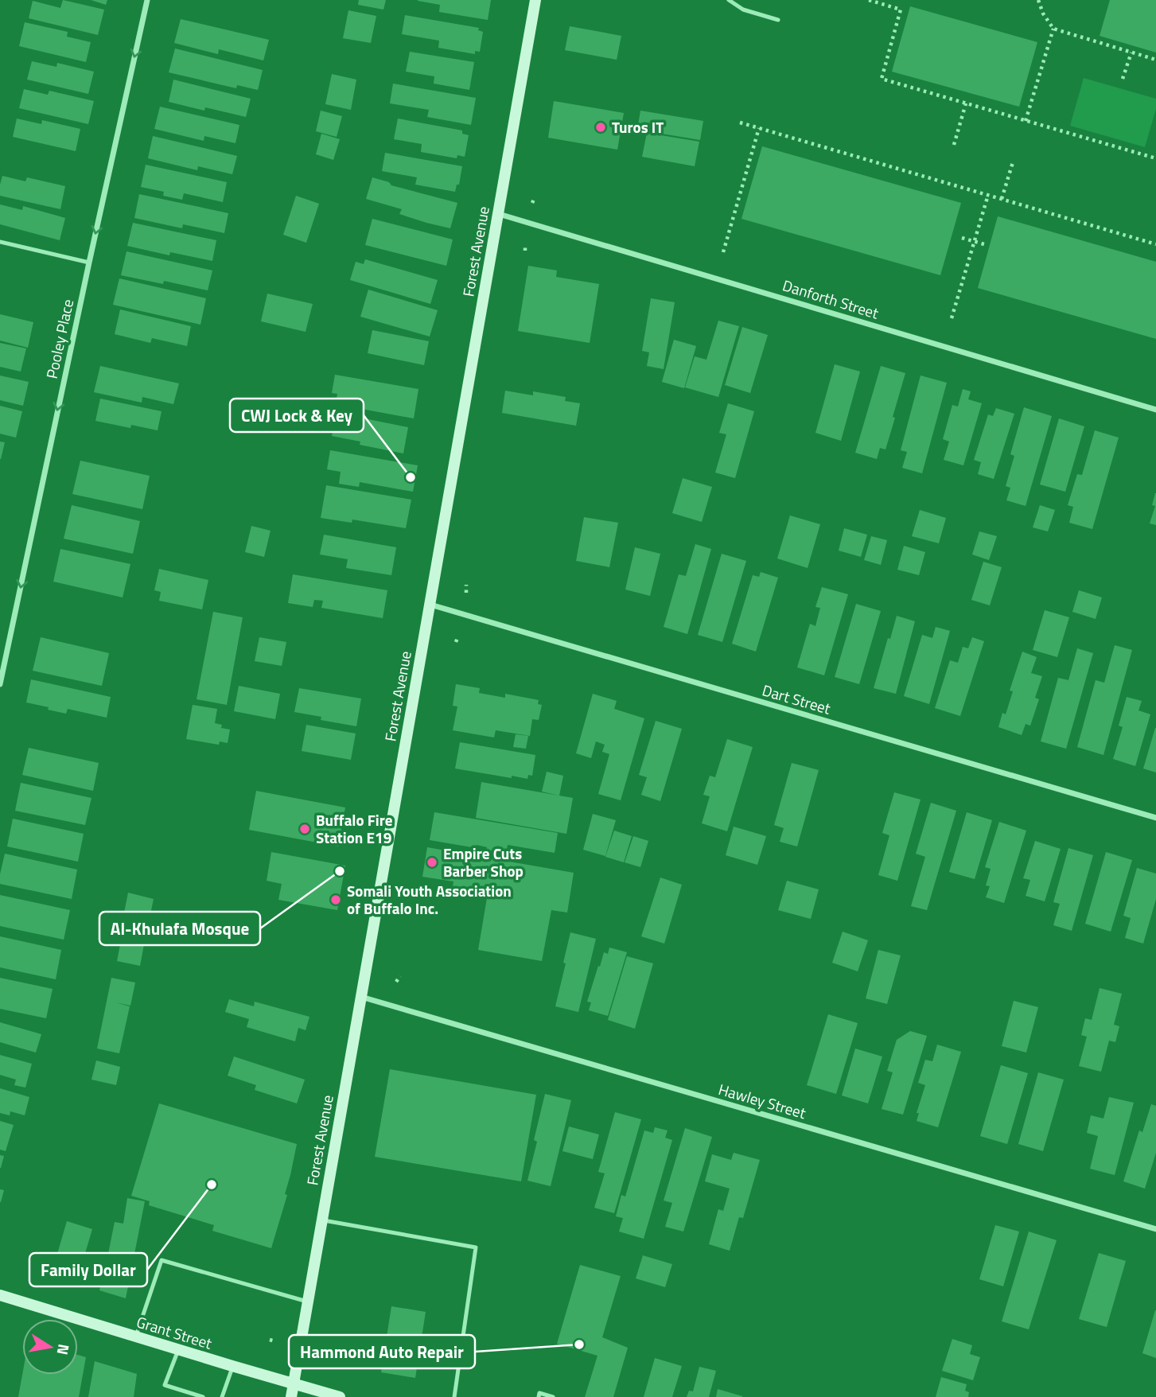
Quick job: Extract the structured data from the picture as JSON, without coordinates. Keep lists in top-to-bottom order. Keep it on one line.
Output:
{"streets":{"street":["Forest Avenue","Danforth Street","Pooley Place","Dart Street","Hawley Street","Grant Street"]},"crossings":[["Forest Avenue","Danforth Street"],["Forest Avenue","Dart Street"],["Forest Avenue","Hawley Street"],["Forest Avenue","Grant Street"]],"one_way":["Pooley Place"],"places":["Turos IT","CWJ Lock & Key","Buffalo Fire Station E19","Empire Cuts Barber Shop","Al-Khulafa Mosque","Somali Youth Association of Buffalo Inc.","Family Dollar","Hammond Auto Repair"],"north":"right"}
